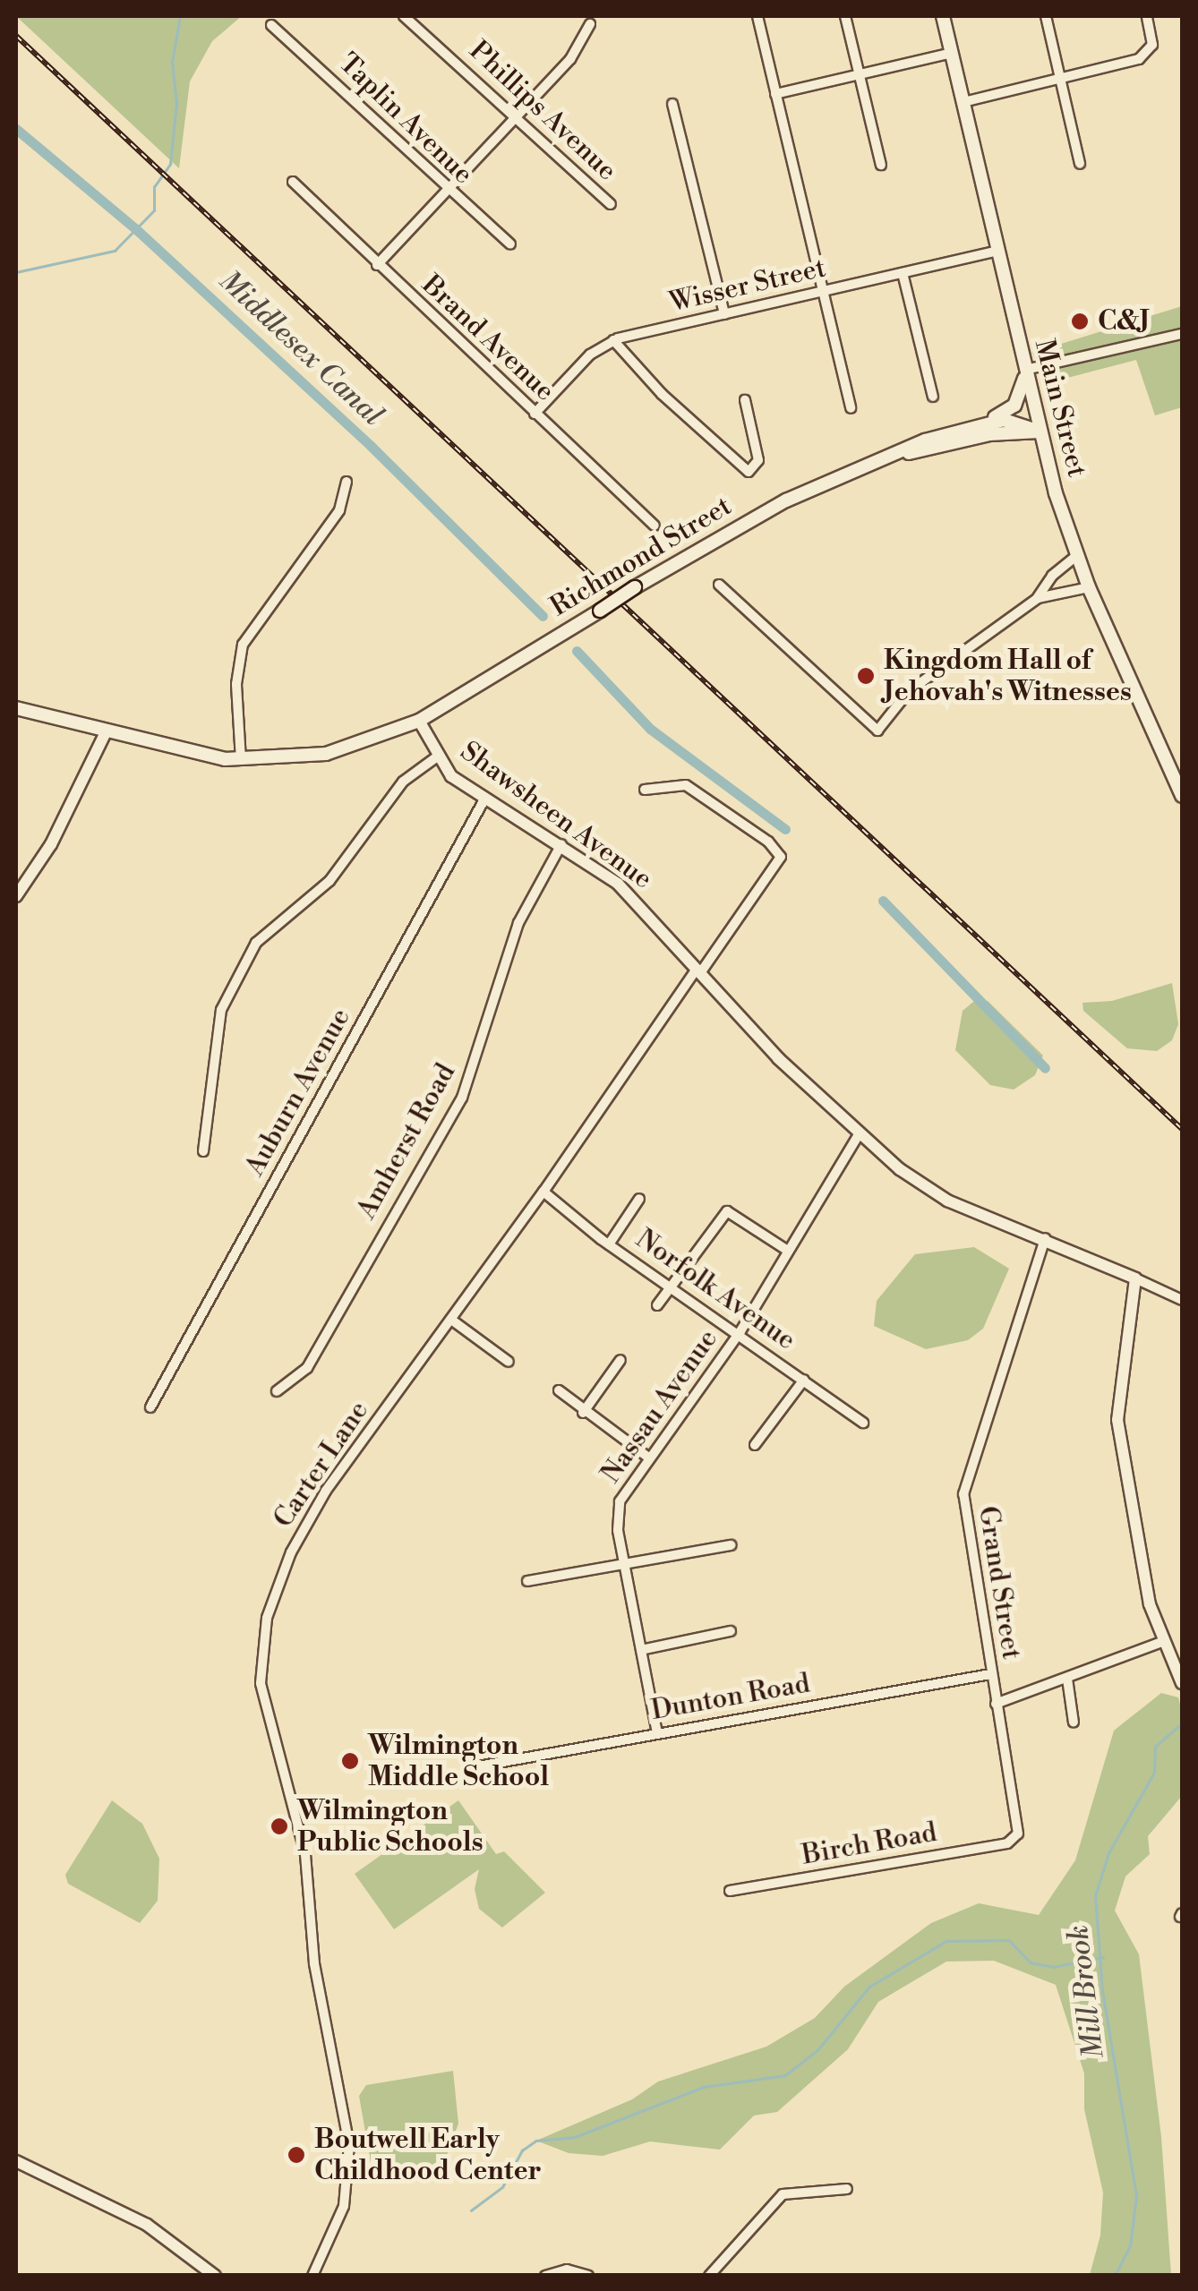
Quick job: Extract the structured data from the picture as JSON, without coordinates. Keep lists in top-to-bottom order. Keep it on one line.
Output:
{"streets":{"main road":["Main Street","Richmond Street"],"street":["Phillips Avenue","Taplin Avenue","Wisser Street","Brand Avenue","Shawsheen Avenue","Auburn Avenue","Amherst Road","Norfolk Avenue","Nassau Avenue","Carter Lane","Grand Street","Dunton Road","Birch Road"]},"crossings":[["Wisser Street","Brand Avenue"],["Wisser Street","Main Street"],["Main Street","Richmond Street"],["Richmond Street","Shawsheen Avenue"],["Shawsheen Avenue","Auburn Avenue"],["Shawsheen Avenue","Amherst Road"],["Shawsheen Avenue","Nassau Avenue"],["Shawsheen Avenue","Carter Lane"],["Shawsheen Avenue","Grand Street"],["Norfolk Avenue","Nassau Avenue"],["Norfolk Avenue","Carter Lane"],["Nassau Avenue","Dunton Road"],["Grand Street","Dunton Road"],["Grand Street","Birch Road"]],"water":["Middlesex Canal","Mill Brook"],"places":["C&J","Kingdom Hall of Jehovah's Witnesses","Wilmington Middle School","Wilmington Public Schools","Boutwell Early Childhood Center"]}
